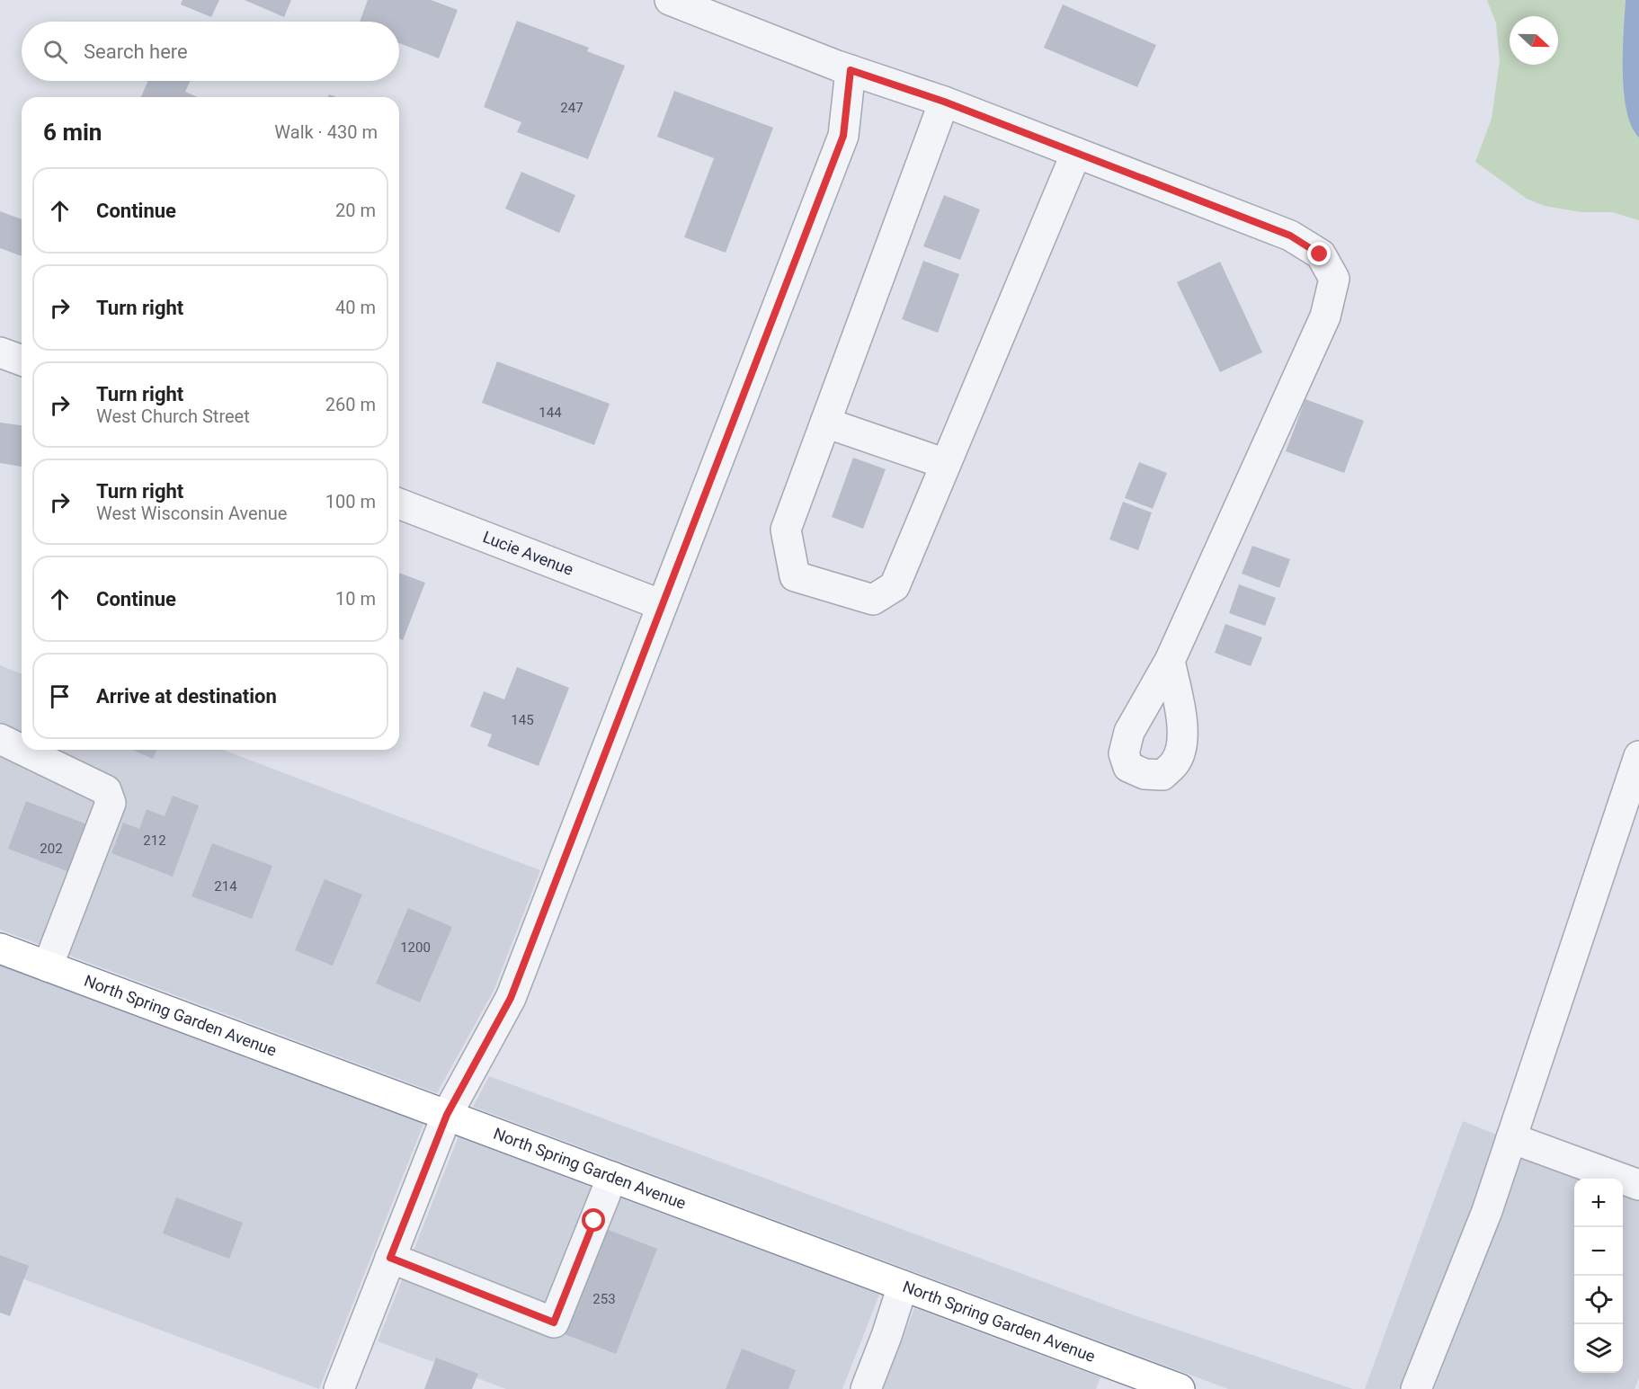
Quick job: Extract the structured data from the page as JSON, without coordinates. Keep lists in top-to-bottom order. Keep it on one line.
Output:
{"streets":{"highway":["North Spring Garden Avenue"],"street":["Lucie Avenue"]},"house_numbers":["247","144","145","212","202","214","1200","253"],"north":"right","page":{"search":"Search here","heading":["6 min","Walk · 430 m"],"list":[["Continue","20 m"],["Turn right","40 m"],["Turn right","West Church Street","260 m"],["Turn right","West Wisconsin Avenue","100 m"],["Continue","10 m"],"Arrive at destination"],"map_buttons":["+","−"]}}
